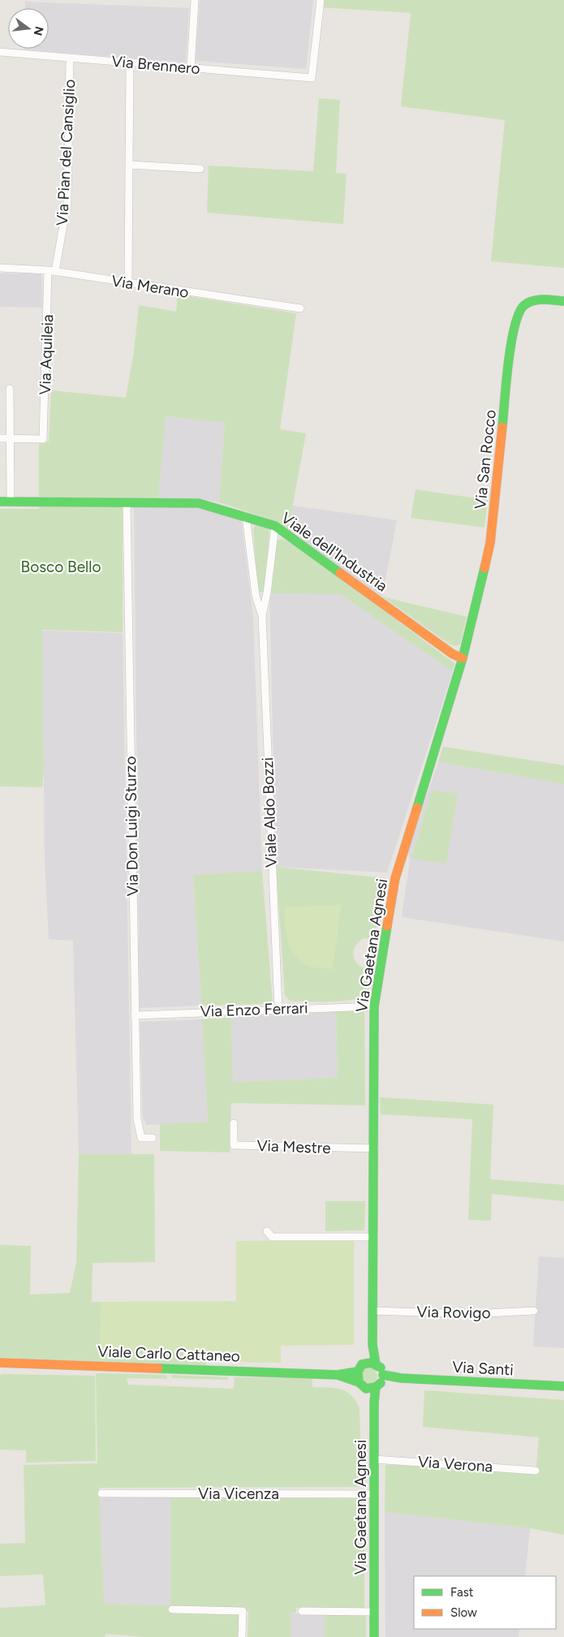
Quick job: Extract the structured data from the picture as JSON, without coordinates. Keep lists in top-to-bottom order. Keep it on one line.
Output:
{"streets":{"street":["Via Brennero","Via Pian del Cansiglio","Via Merano","Via Aquileia","Via San Rocco","Viale dell'Industria","Viale Aldo Bozzi","Via Don Luigi Sturzo","Via Gaetana Agnesi","Via Enzo Ferrari","Via Mestre","Via Rovigo","Viale Carlo Cattaneo","Via Santi","Via Verona","Via Vicenza"]},"crossings":[["Via Brennero","Via Pian del Cansiglio"],["Via Pian del Cansiglio","Via Merano"],["Via Pian del Cansiglio","Via Aquileia"],["Via Merano","Via Aquileia"],["Via San Rocco","Viale dell'Industria"],["Via San Rocco","Via Gaetana Agnesi"],["Viale dell'Industria","Viale Aldo Bozzi"],["Viale dell'Industria","Via Don Luigi Sturzo"],["Viale dell'Industria","Via Gaetana Agnesi"],["Viale Aldo Bozzi","Via Enzo Ferrari"],["Via Don Luigi Sturzo","Via Enzo Ferrari"],["Via Gaetana Agnesi","Via Enzo Ferrari"],["Via Gaetana Agnesi","Via Mestre"],["Via Gaetana Agnesi","Via Rovigo"],["Via Gaetana Agnesi","Viale Carlo Cattaneo"],["Via Gaetana Agnesi","Via Santi"],["Via Gaetana Agnesi","Via Verona"],["Via Gaetana Agnesi","Via Vicenza"],["Viale Carlo Cattaneo","Via Santi"]],"parks":["Bosco Bello"],"legend":["Fast","Slow"],"north":"right"}
